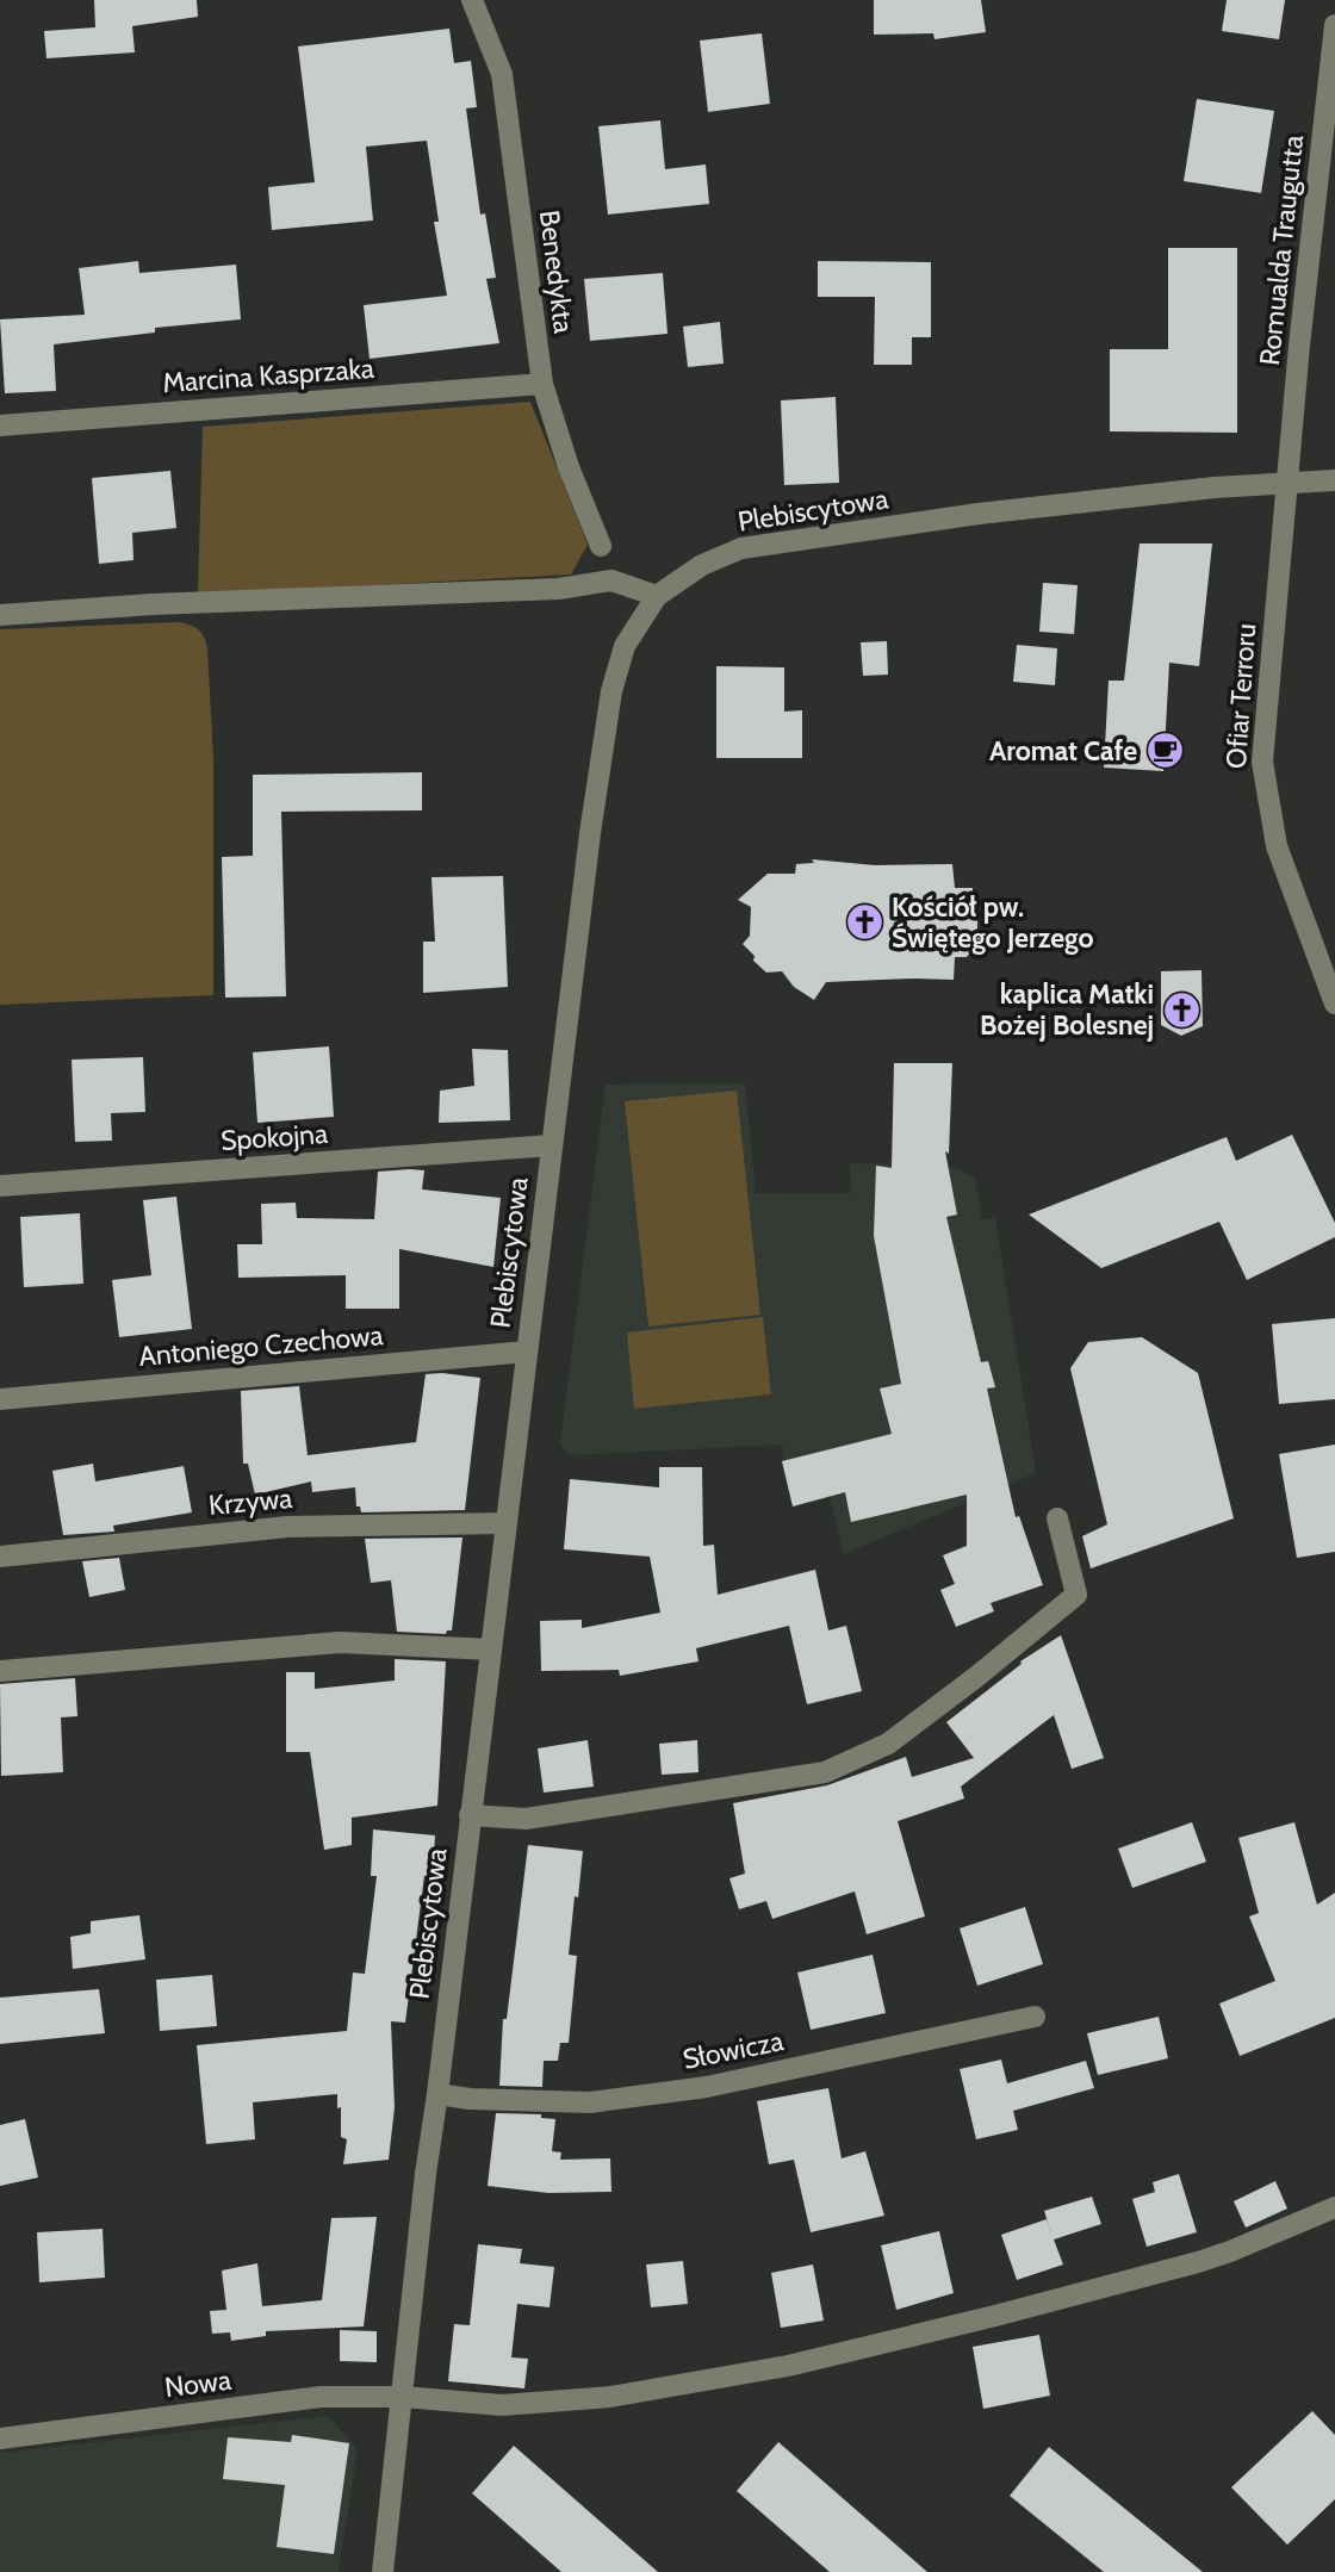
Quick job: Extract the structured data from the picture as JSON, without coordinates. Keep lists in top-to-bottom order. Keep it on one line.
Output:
{"streets":{"street":["Romualda Traugutta","Benedykta","Marcina Kasprzaka","Plebiscytowa","Ofiar Terroru","Spokojna","Antoniego Czechowa","Krzywa","Słowicza","Nowa"]},"crossings":[["Romualda Traugutta","Plebiscytowa"],["Romualda Traugutta","Ofiar Terroru"],["Benedykta","Marcina Kasprzaka"],["Plebiscytowa","Ofiar Terroru"],["Plebiscytowa","Spokojna"],["Plebiscytowa","Antoniego Czechowa"],["Plebiscytowa","Krzywa"],["Plebiscytowa","Słowicza"],["Plebiscytowa","Nowa"]],"places":{"cafe":["Aromat Cafe"],"church":["Kościół pw. Świętego Jerzego","kaplica Matki Bożej Bolesnej"]}}
